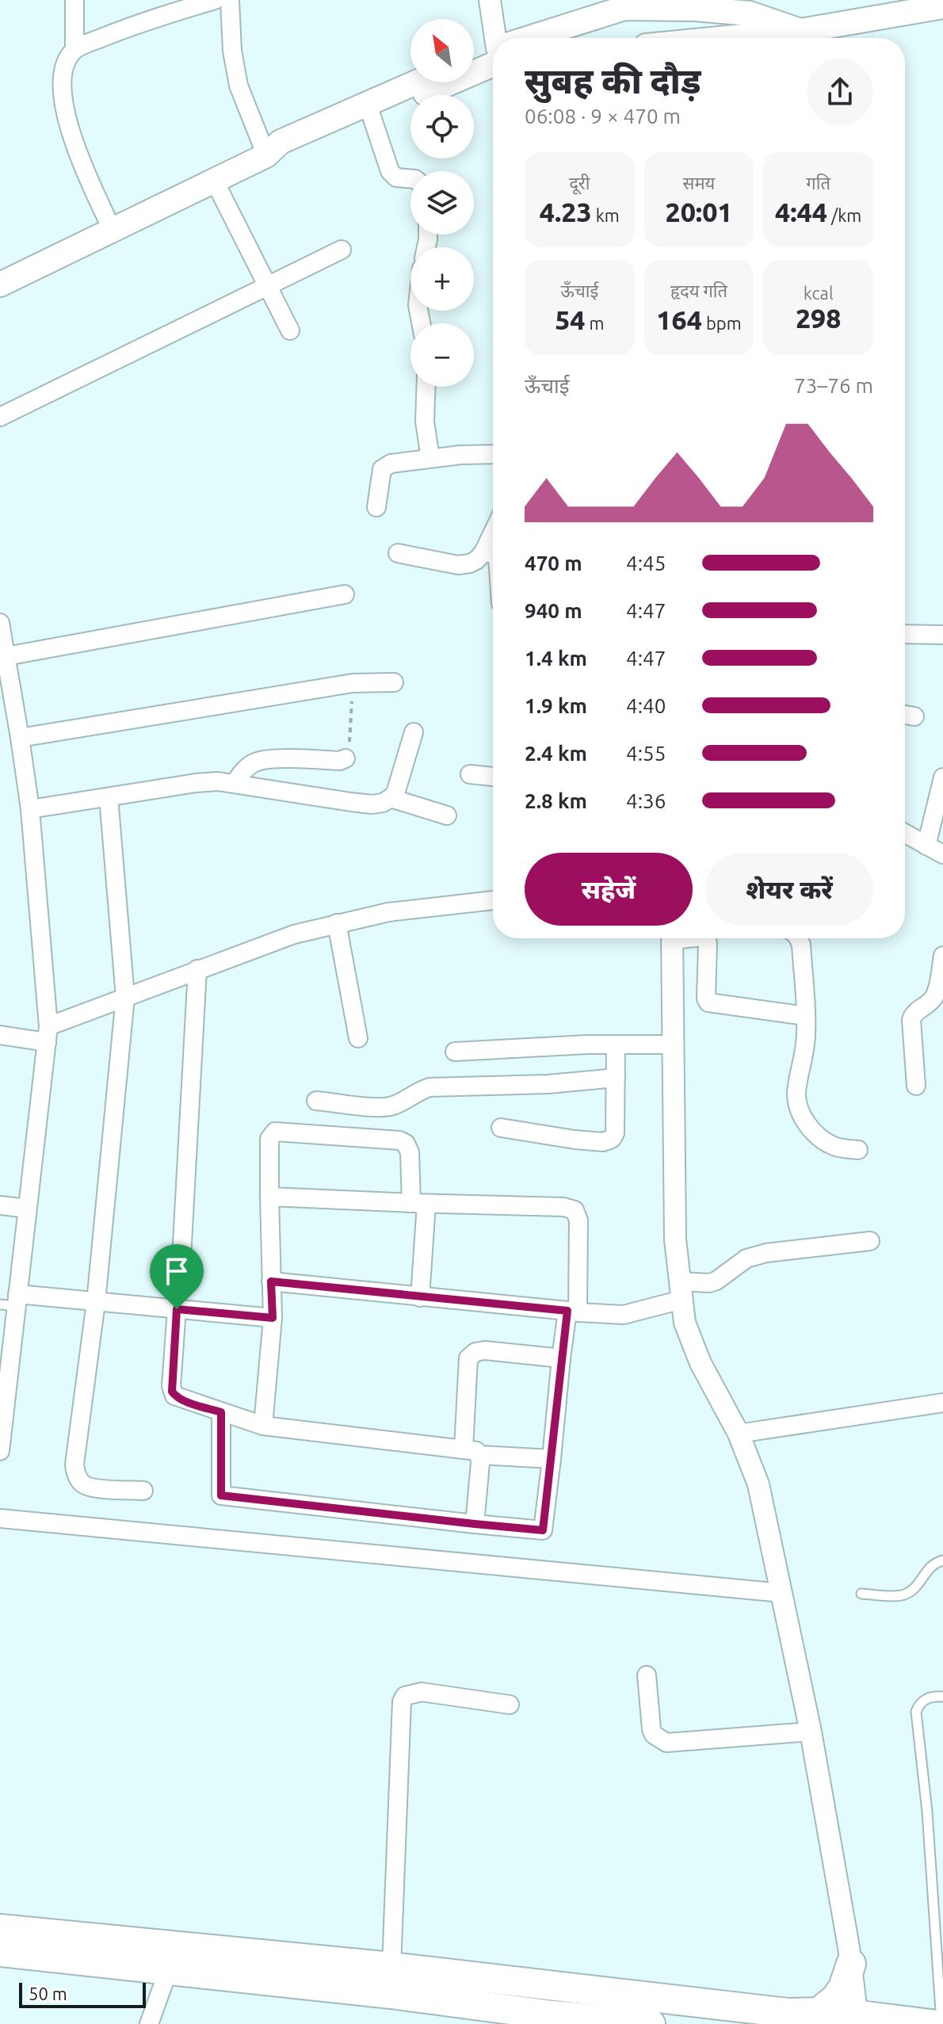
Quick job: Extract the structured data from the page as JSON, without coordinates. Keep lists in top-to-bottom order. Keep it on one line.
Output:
{"scale_bar":"50 m","north":"top left","page":{"map_buttons":["+","−"],"heading":["सुबह की दौड़","06:08 · 9 × 470 m"],"stats":[["दूरी","4.23 km"],["समय","20:01"],["गति","4:44 /km"],["ऊँचाई","54 m"],["हृदय गति","164 bpm"],["kcal","298"]],"chart":["ऊँचाई","73–76 m"],"list":[{"name":"470 m","note":"4:45"},{"name":"940 m","note":"4:47"},{"name":"1.4 km","note":"4:47"},{"name":"1.9 km","note":"4:40"},{"name":"2.4 km","note":"4:55"},{"name":"2.8 km","note":"4:36"}],"buttons":["सहेजें","शेयर करें"],"scale":"50 m"}}
